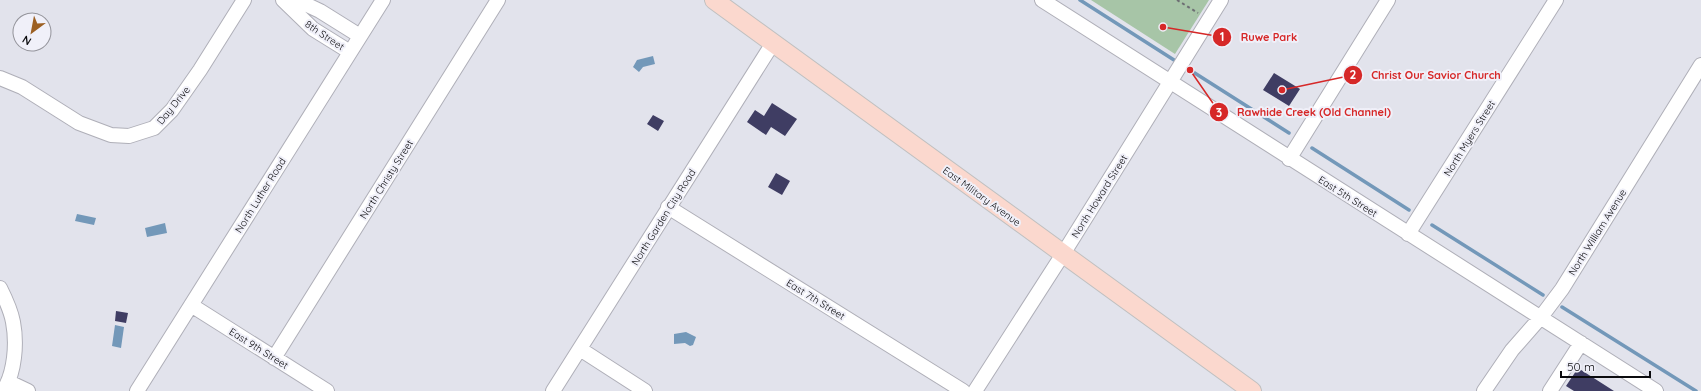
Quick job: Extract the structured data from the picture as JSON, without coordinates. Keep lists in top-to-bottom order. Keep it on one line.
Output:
{"streets":{"main road":["East Military Avenue"],"street":["8th Street","Day Drive","North Myers Street","North Christy Street","North Luther Road","North Howard Street","East 5th Street","North Garden City Road","North William Avenue","East 7th Street","East 9th Street"]},"crossings":[["8th Street","North Luther Road"],["North Myers Street","East 5th Street"],["North Christy Street","East 9th Street"],["North Luther Road","East 9th Street"],["East Military Avenue","North Howard Street"],["East Military Avenue","North Garden City Road"],["North Howard Street","East 5th Street"],["East 5th Street","North William Avenue"],["North Garden City Road","East 7th Street"]],"places":["Ruwe Park","Rawhide Creek (Old Channel)","Christ Our Savior Church"],"scale_bar":"50 m","north":"bottom left"}
